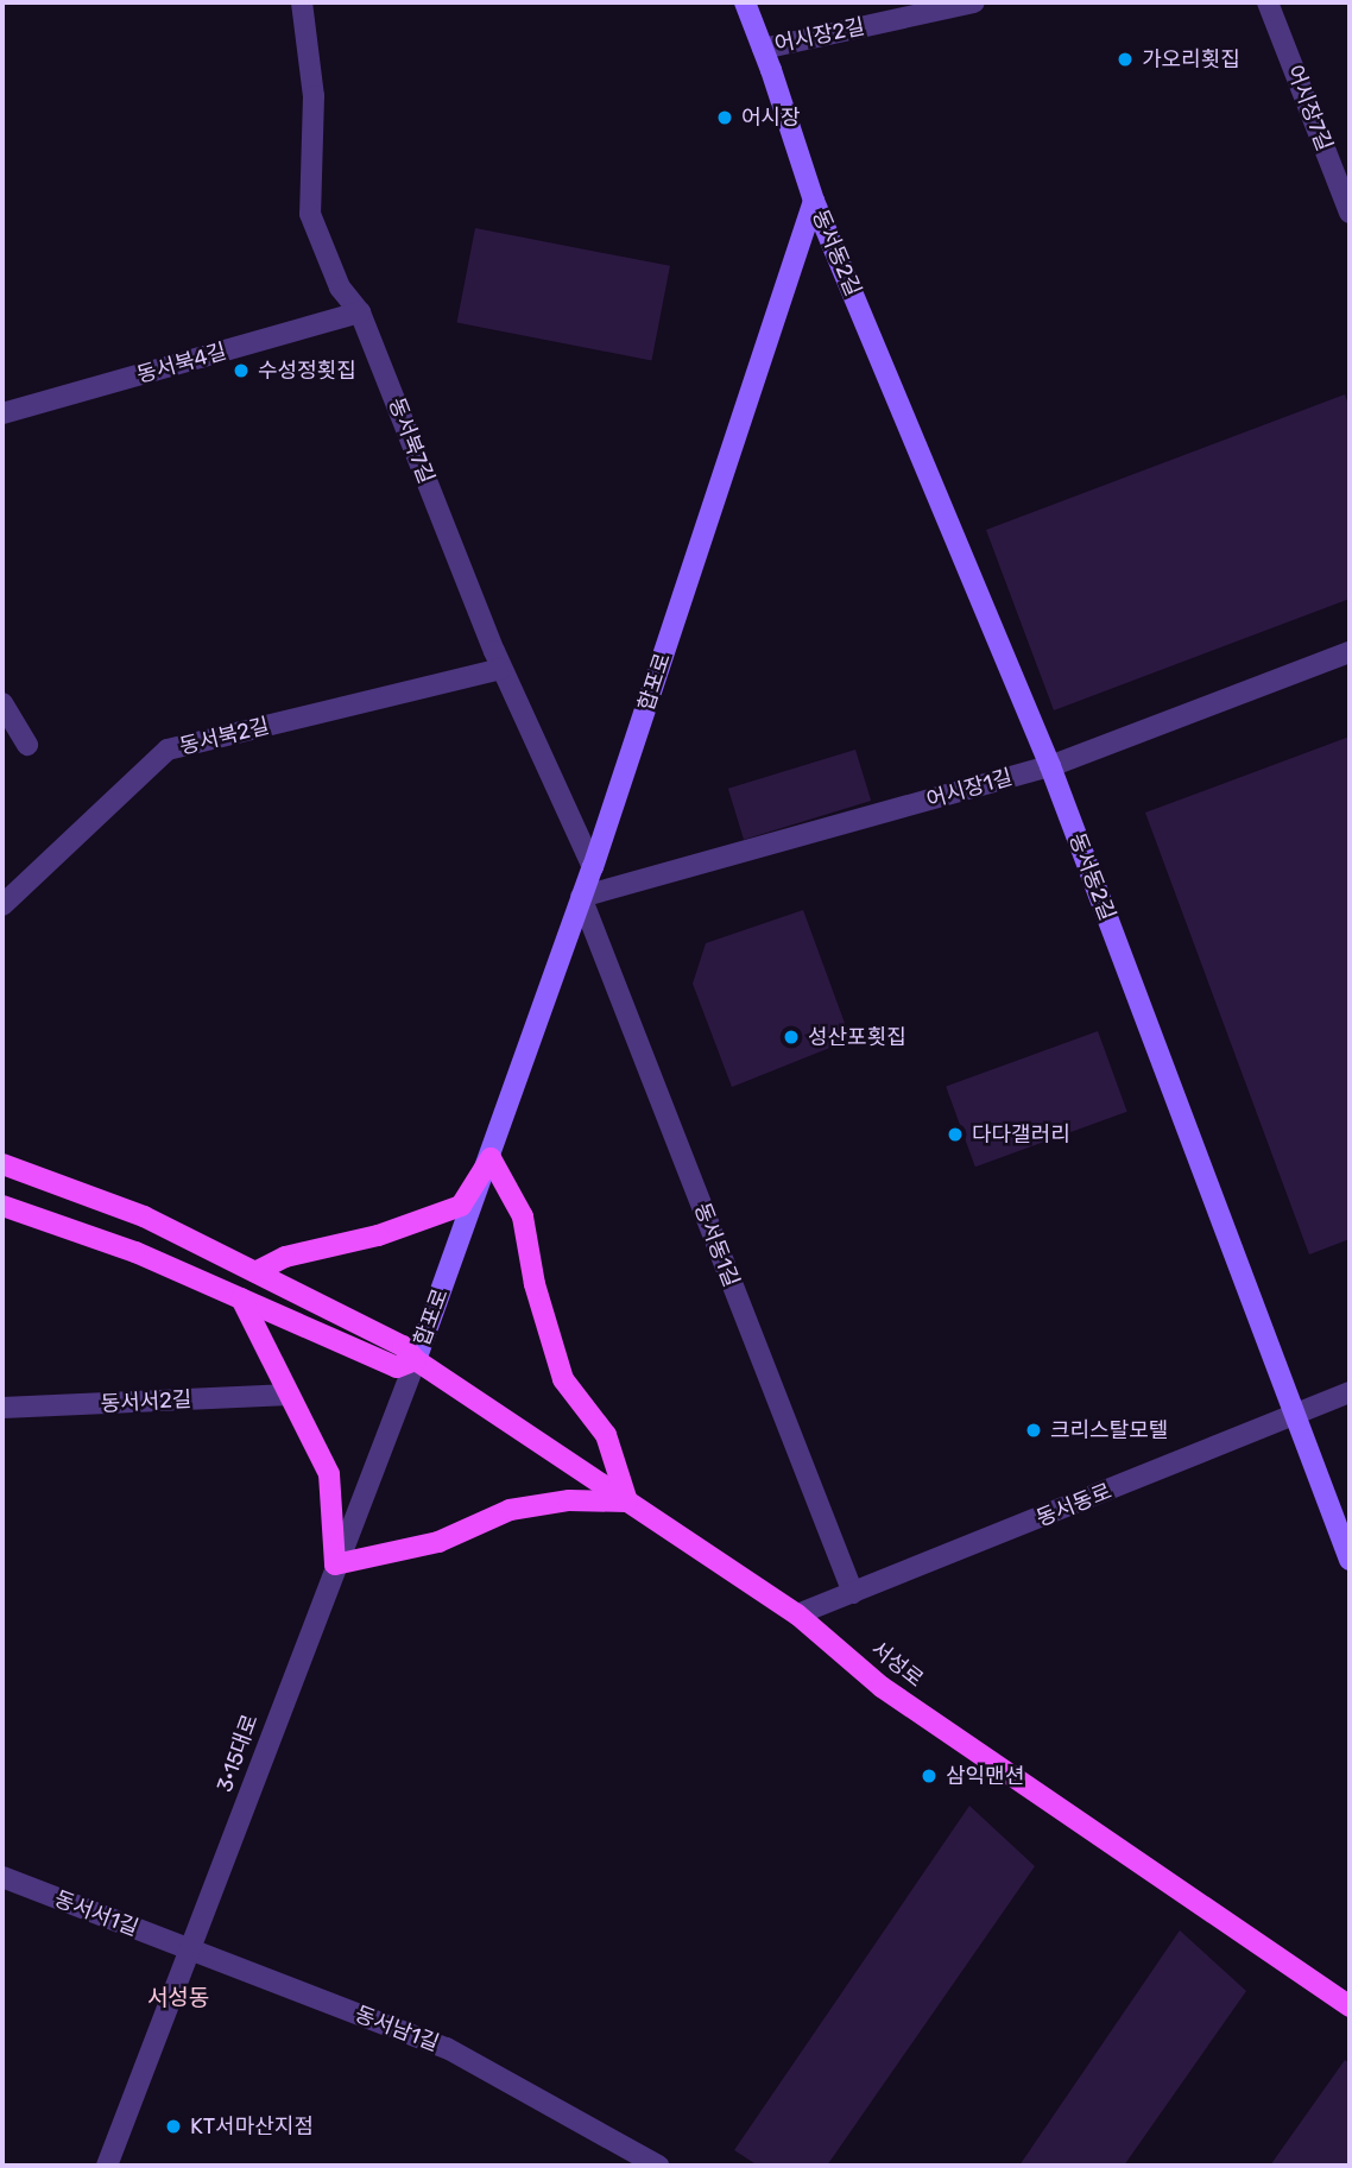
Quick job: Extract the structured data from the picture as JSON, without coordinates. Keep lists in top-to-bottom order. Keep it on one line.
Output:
{"streets":{"main road":["동서동2길","합포로","서성로"],"street":["어시장2길","어시장7길","동서북4길","동서북7길","동서북2길","어시장1길","동서동1길","동서서2길","동서동로","3·15대로","동서서1길","동서남1길"]},"crossings":[["동서동2길","합포로"],["동서동2길","어시장1길"],["동서동2길","동서동로"],["동서북4길","동서북7길"],["동서북7길","합포로"],["동서북7길","동서북2길"],["합포로","어시장1길"],["합포로","동서동1길"],["합포로","서성로"],["합포로","3·15대로"],["어시장1길","동서동1길"],["동서동1길","동서동로"],["동서동로","서성로"],["서성로","3·15대로"],["3·15대로","동서서1길"],["3·15대로","동서남1길"],["동서서1길","동서남1길"]],"districts":["서성동"],"places":["가오리횟집","어시장","수성정횟집","성산포횟집","다다갤러리","크리스탈모텔","삼익맨션","KT서마산지점"]}
